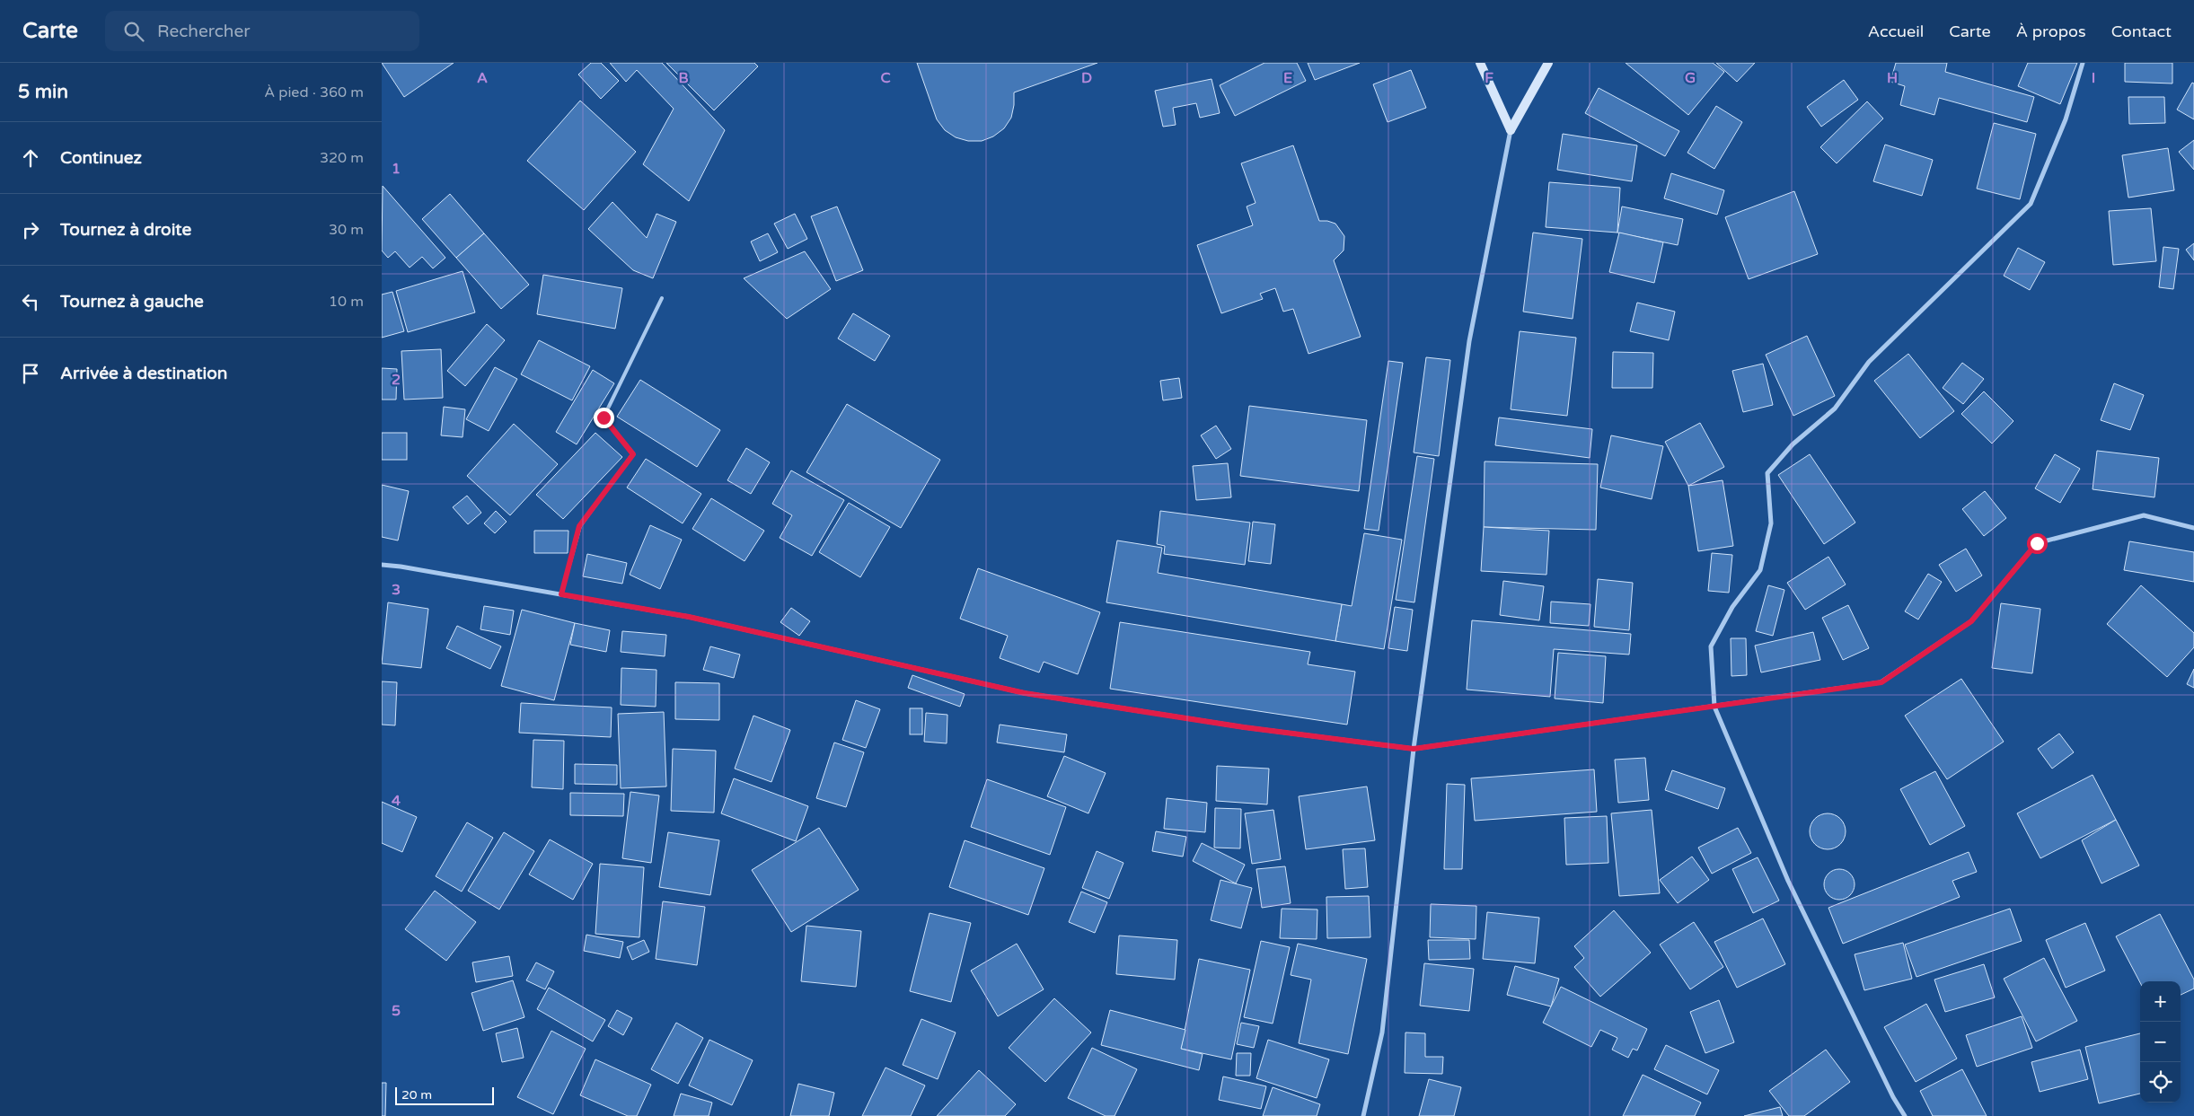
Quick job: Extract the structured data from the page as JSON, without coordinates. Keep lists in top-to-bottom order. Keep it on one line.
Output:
{"scale_bar":"20 m","page":{"header":"Carte","search":"Rechercher","nav":["Accueil","Carte","À propos","Contact"],"heading":["5 min","À pied · 360 m"],"list":[["Continuez","320 m"],["Tournez à droite","30 m"],["Tournez à gauche","10 m"],"Arrivée à destination"],"map_buttons":["+","−"],"scale":"20 m"},"grid":{"columns":["A","B","C","D","E","F","G","H","I"],"rows":["1","2","3","4","5"]}}
